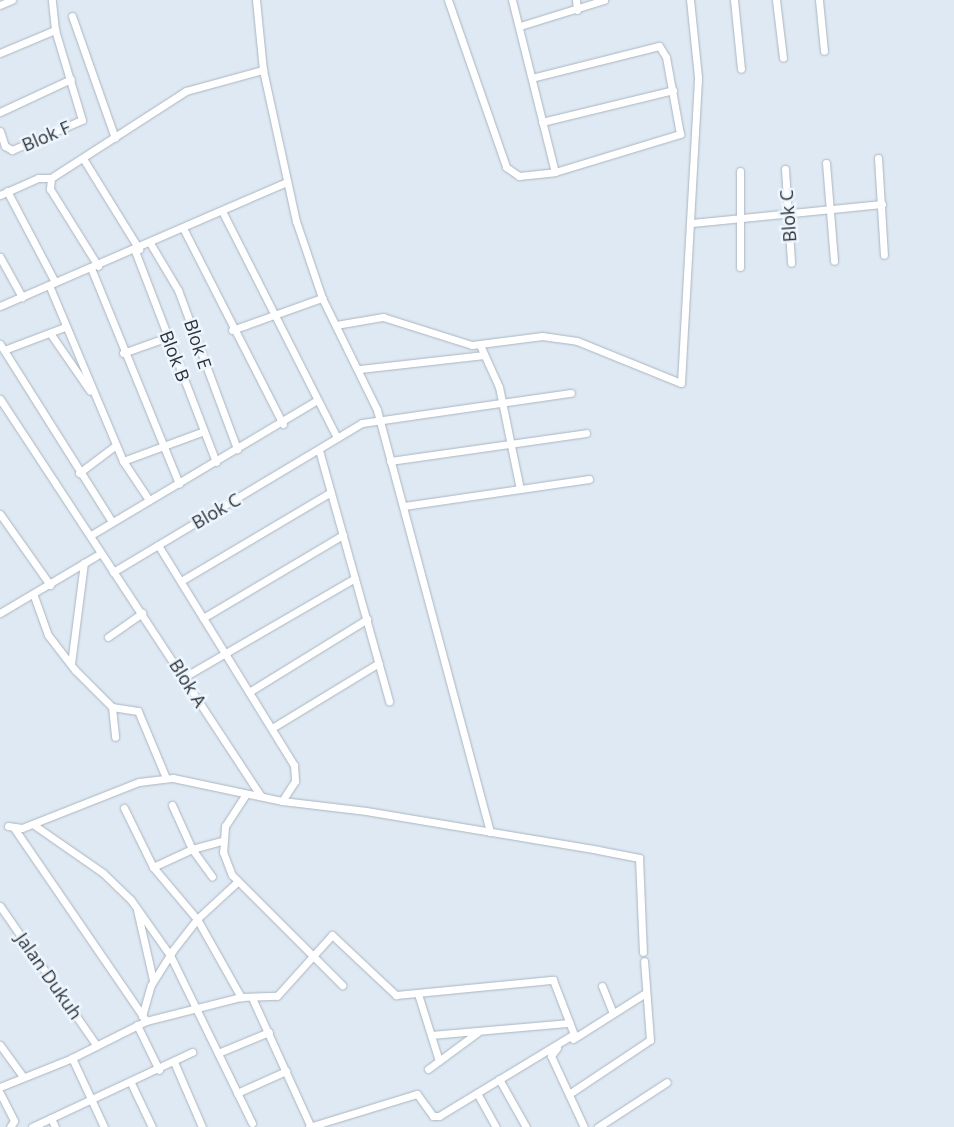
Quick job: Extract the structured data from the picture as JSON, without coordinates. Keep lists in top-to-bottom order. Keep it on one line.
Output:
{"streets":{"street":["Blok F","Blok C","Blok E","Blok B","Blok A","Jalan Dukuh"]},"crossings":[["Blok C","Blok A"]]}
